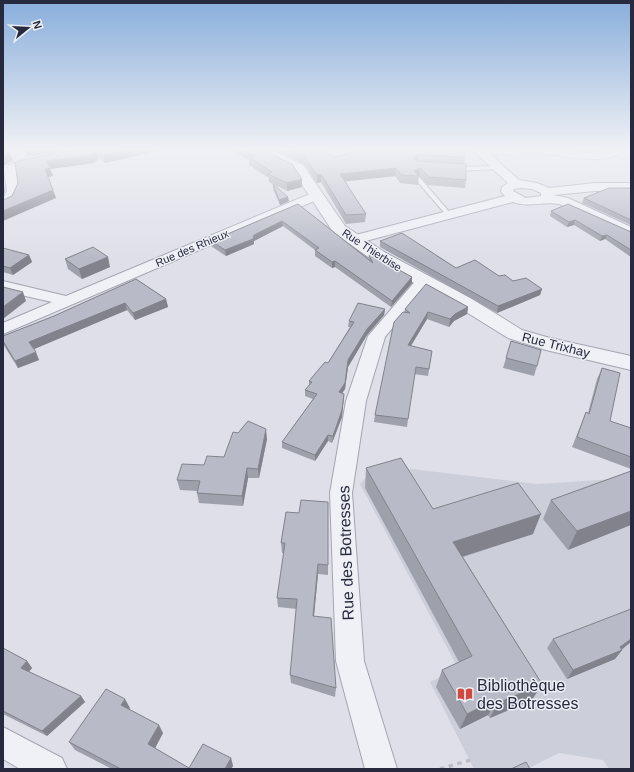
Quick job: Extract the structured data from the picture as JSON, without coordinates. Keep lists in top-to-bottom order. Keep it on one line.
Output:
{"streets":{"street":["Rue des Rhieux","Rue Thierbise","Rue Trixhay","Rue des Botresses"]},"crossings":[["Rue des Rhieux","Rue Thierbise"],["Rue Thierbise","Rue Trixhay"],["Rue Thierbise","Rue des Botresses"],["Rue Trixhay","Rue des Botresses"]],"places":{"library":["Bibliothèque des Botresses"]},"north":"right"}
